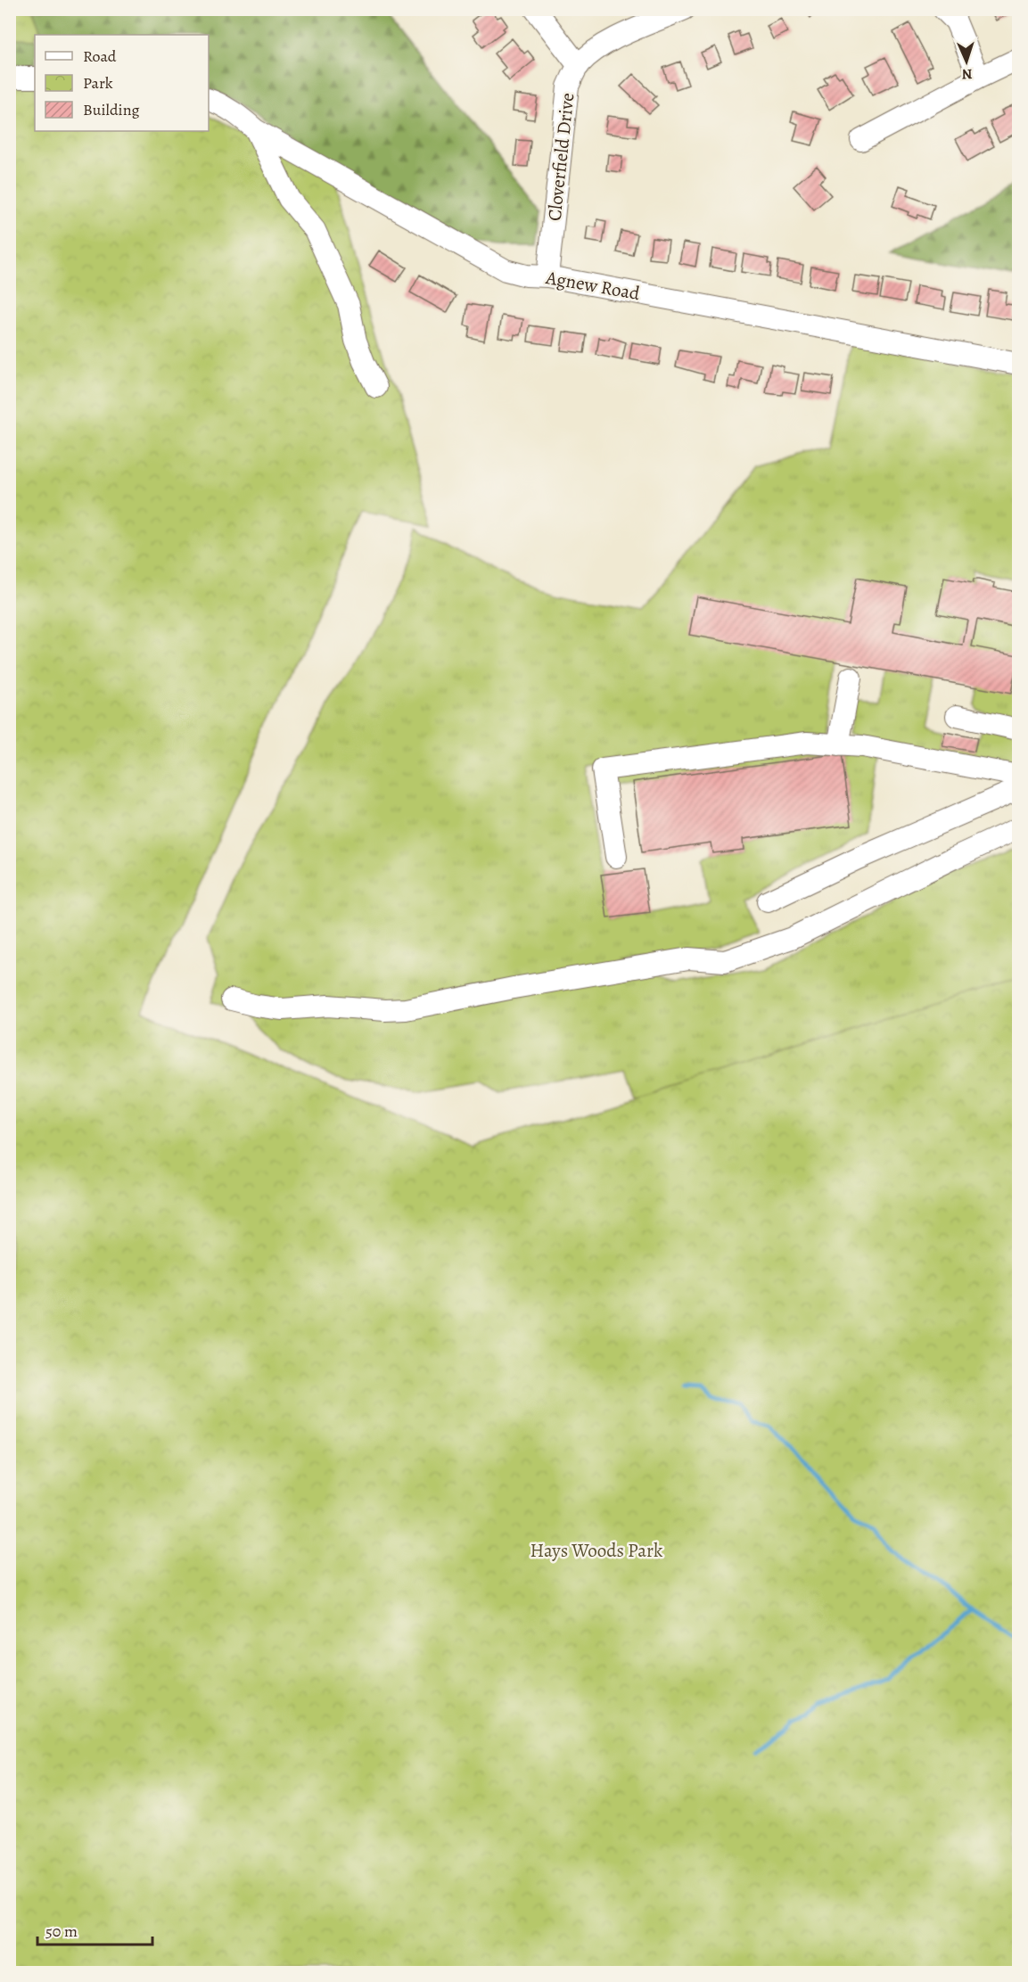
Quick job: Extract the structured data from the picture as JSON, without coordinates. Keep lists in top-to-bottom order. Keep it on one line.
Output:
{"streets":{"street":["Cloverfield Drive","Agnew Road"]},"crossings":[["Cloverfield Drive","Agnew Road"]],"parks":["Hays Woods Park"],"legend":["Road","Park","Building"],"scale_bar":"50 m","north":"bottom"}
